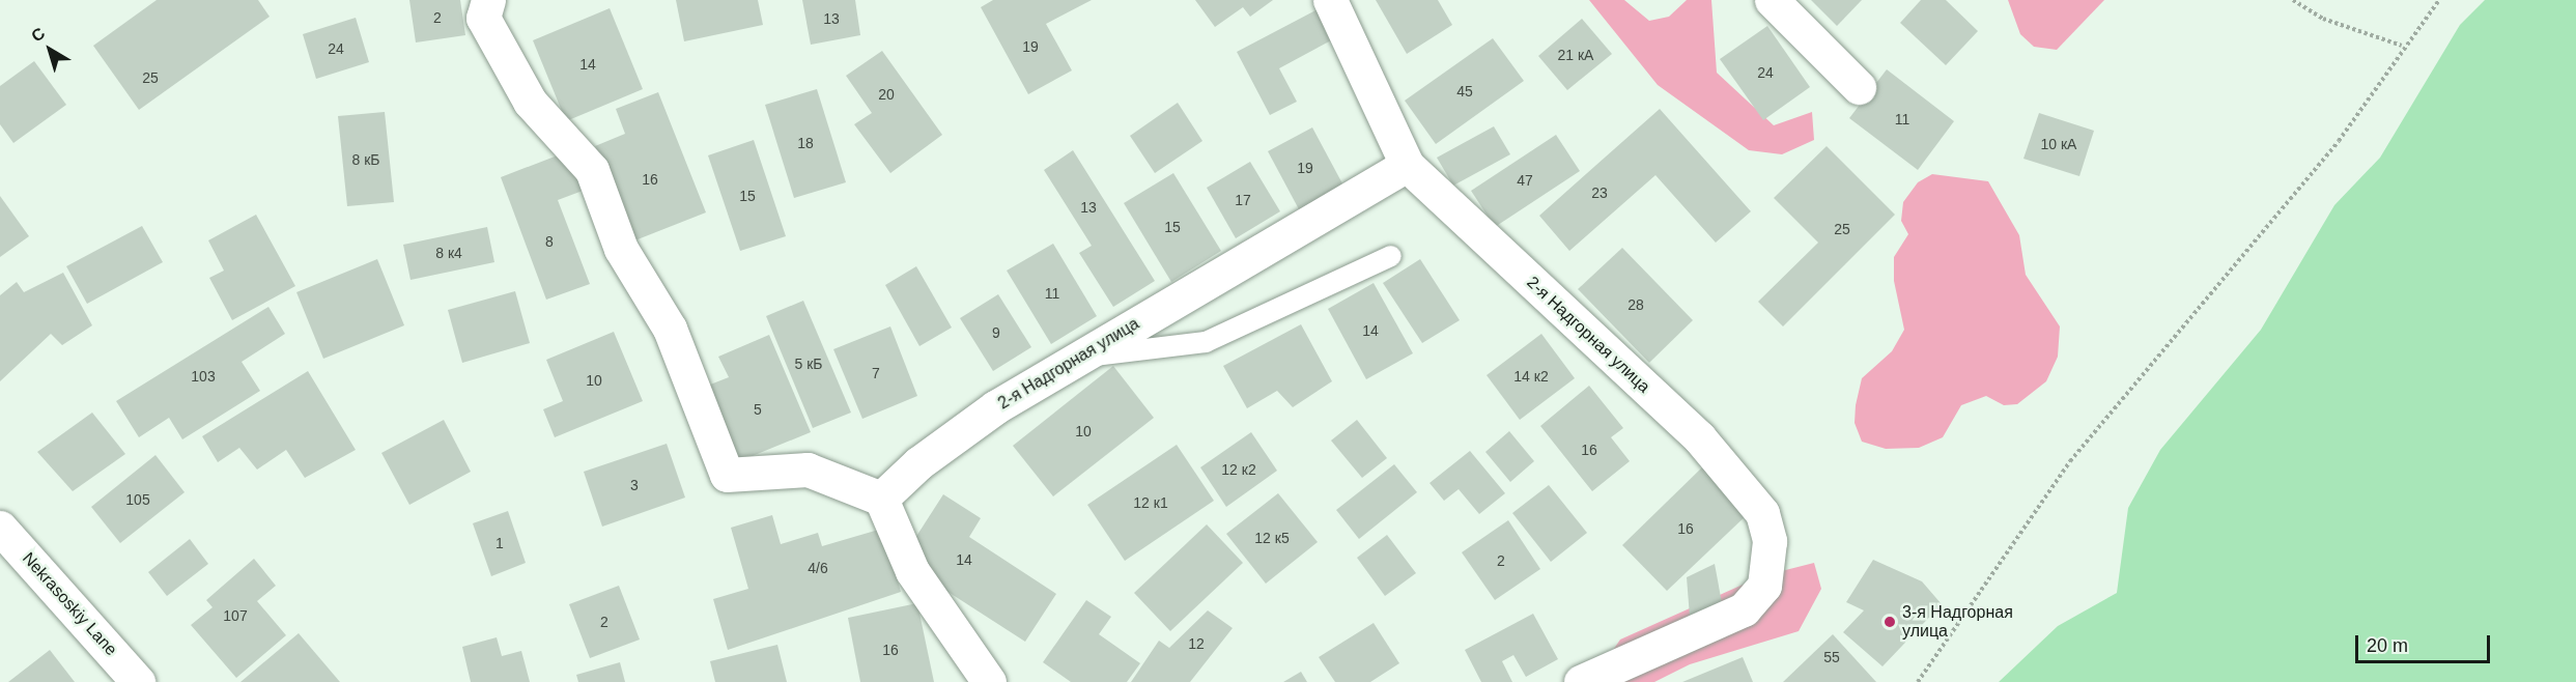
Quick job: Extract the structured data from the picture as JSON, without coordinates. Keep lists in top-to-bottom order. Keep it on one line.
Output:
{"streets":{"street":["2-я Надгорная улица","Nekrasoskiy Lane"]},"places":["3-я Надгорная улица"],"house_numbers":["2","13","19","24","21 кА","14","24","25","45","20","11","18","10 кА","8 кБ","19","16","47","23","15","17","13","15","25","8","8 к4","11","28","14","9","5 кБ","7","103","14 к2","10","5","10","16","12 к2","3","105","12 к1","16","12 к5","1","14","2","4/6","107","2","12","16","55"],"scale_bar":"20 m","north":"top left"}
